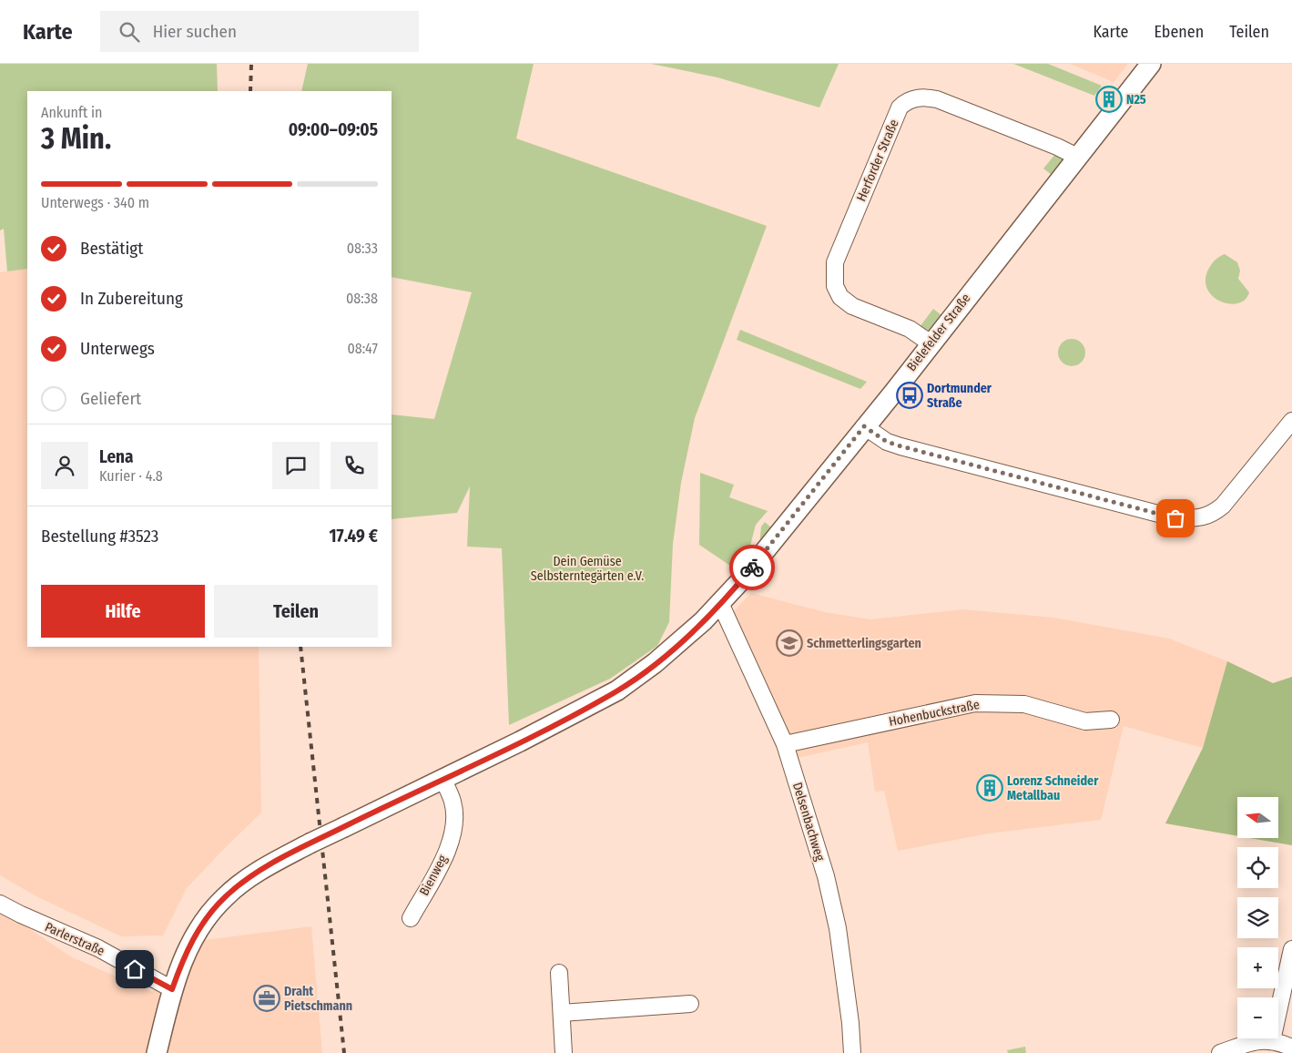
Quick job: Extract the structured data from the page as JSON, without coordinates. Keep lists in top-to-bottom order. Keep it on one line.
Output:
{"streets":{"street":["Herforder Straße","Bielefelder Straße","Hohenbuckstraße","Delsenbachweg","Bienweg","Parlerstraße"]},"crossings":[["Herforder Straße","Bielefelder Straße"],["Bielefelder Straße","Delsenbachweg"],["Bielefelder Straße","Bienweg"],["Bielefelder Straße","Parlerstraße"],["Hohenbuckstraße","Delsenbachweg"]],"parks":["Dein Gemüse Selbsterntegärten e.V."],"places":{"building":["N25","Lorenz Schneider Metallbau"],"bus stop":["Dortmunder Straße"],"school or university":["Schmetterlingsgarten"],"office":["Draht Pietschmann"]},"north":"left","page":{"header":"Karte","search":"Hier suchen","nav":["Karte","Ebenen","Teilen"],"heading":["3 Min.","Ankunft in","09:00–09:05"],"panel":["Lena","Kurier · 4.8","Bestellung #3523","17.49 €"],"bar":"Unterwegs · 340 m","list":[["Bestätigt","08:33"],["In Zubereitung","08:38"],["Unterwegs","08:47"],"Geliefert"],"buttons":["Hilfe","Teilen"],"map_buttons":["+","−"]}}
